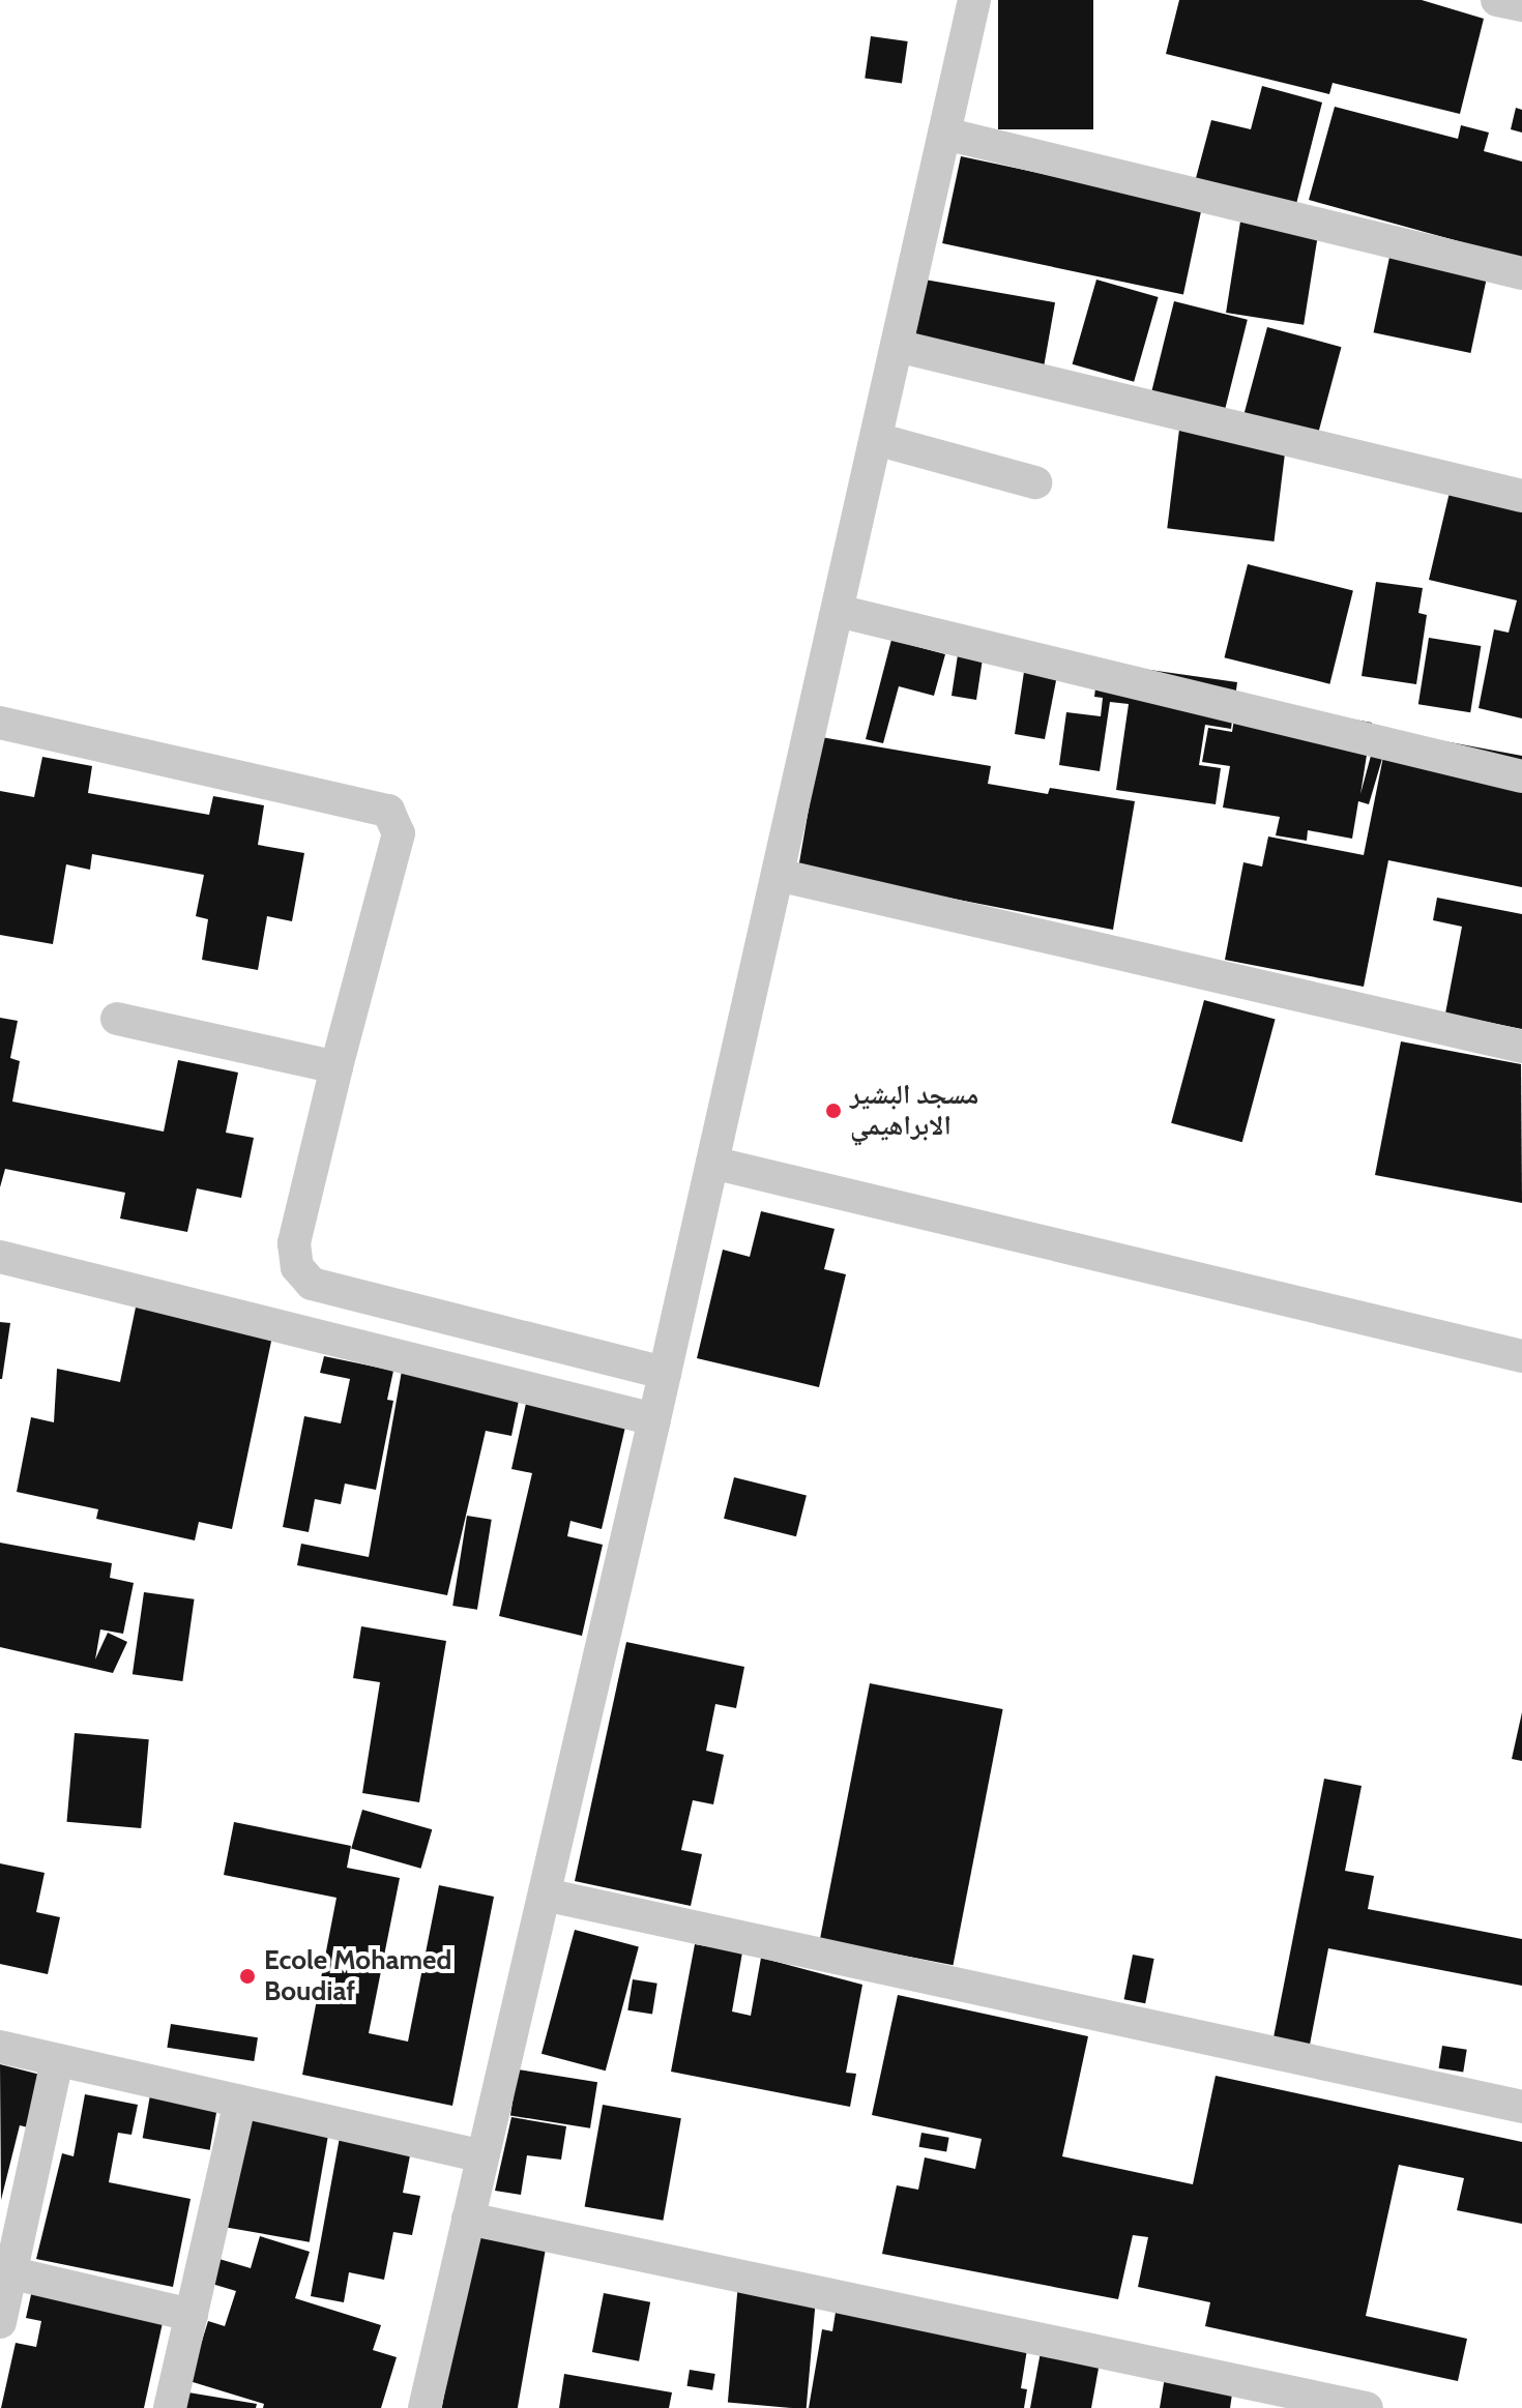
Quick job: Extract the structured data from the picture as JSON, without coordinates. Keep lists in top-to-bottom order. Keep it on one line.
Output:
{"places":["مسجد البشير الابراهيمي","Ecole Mohamed Boudiaf"]}
